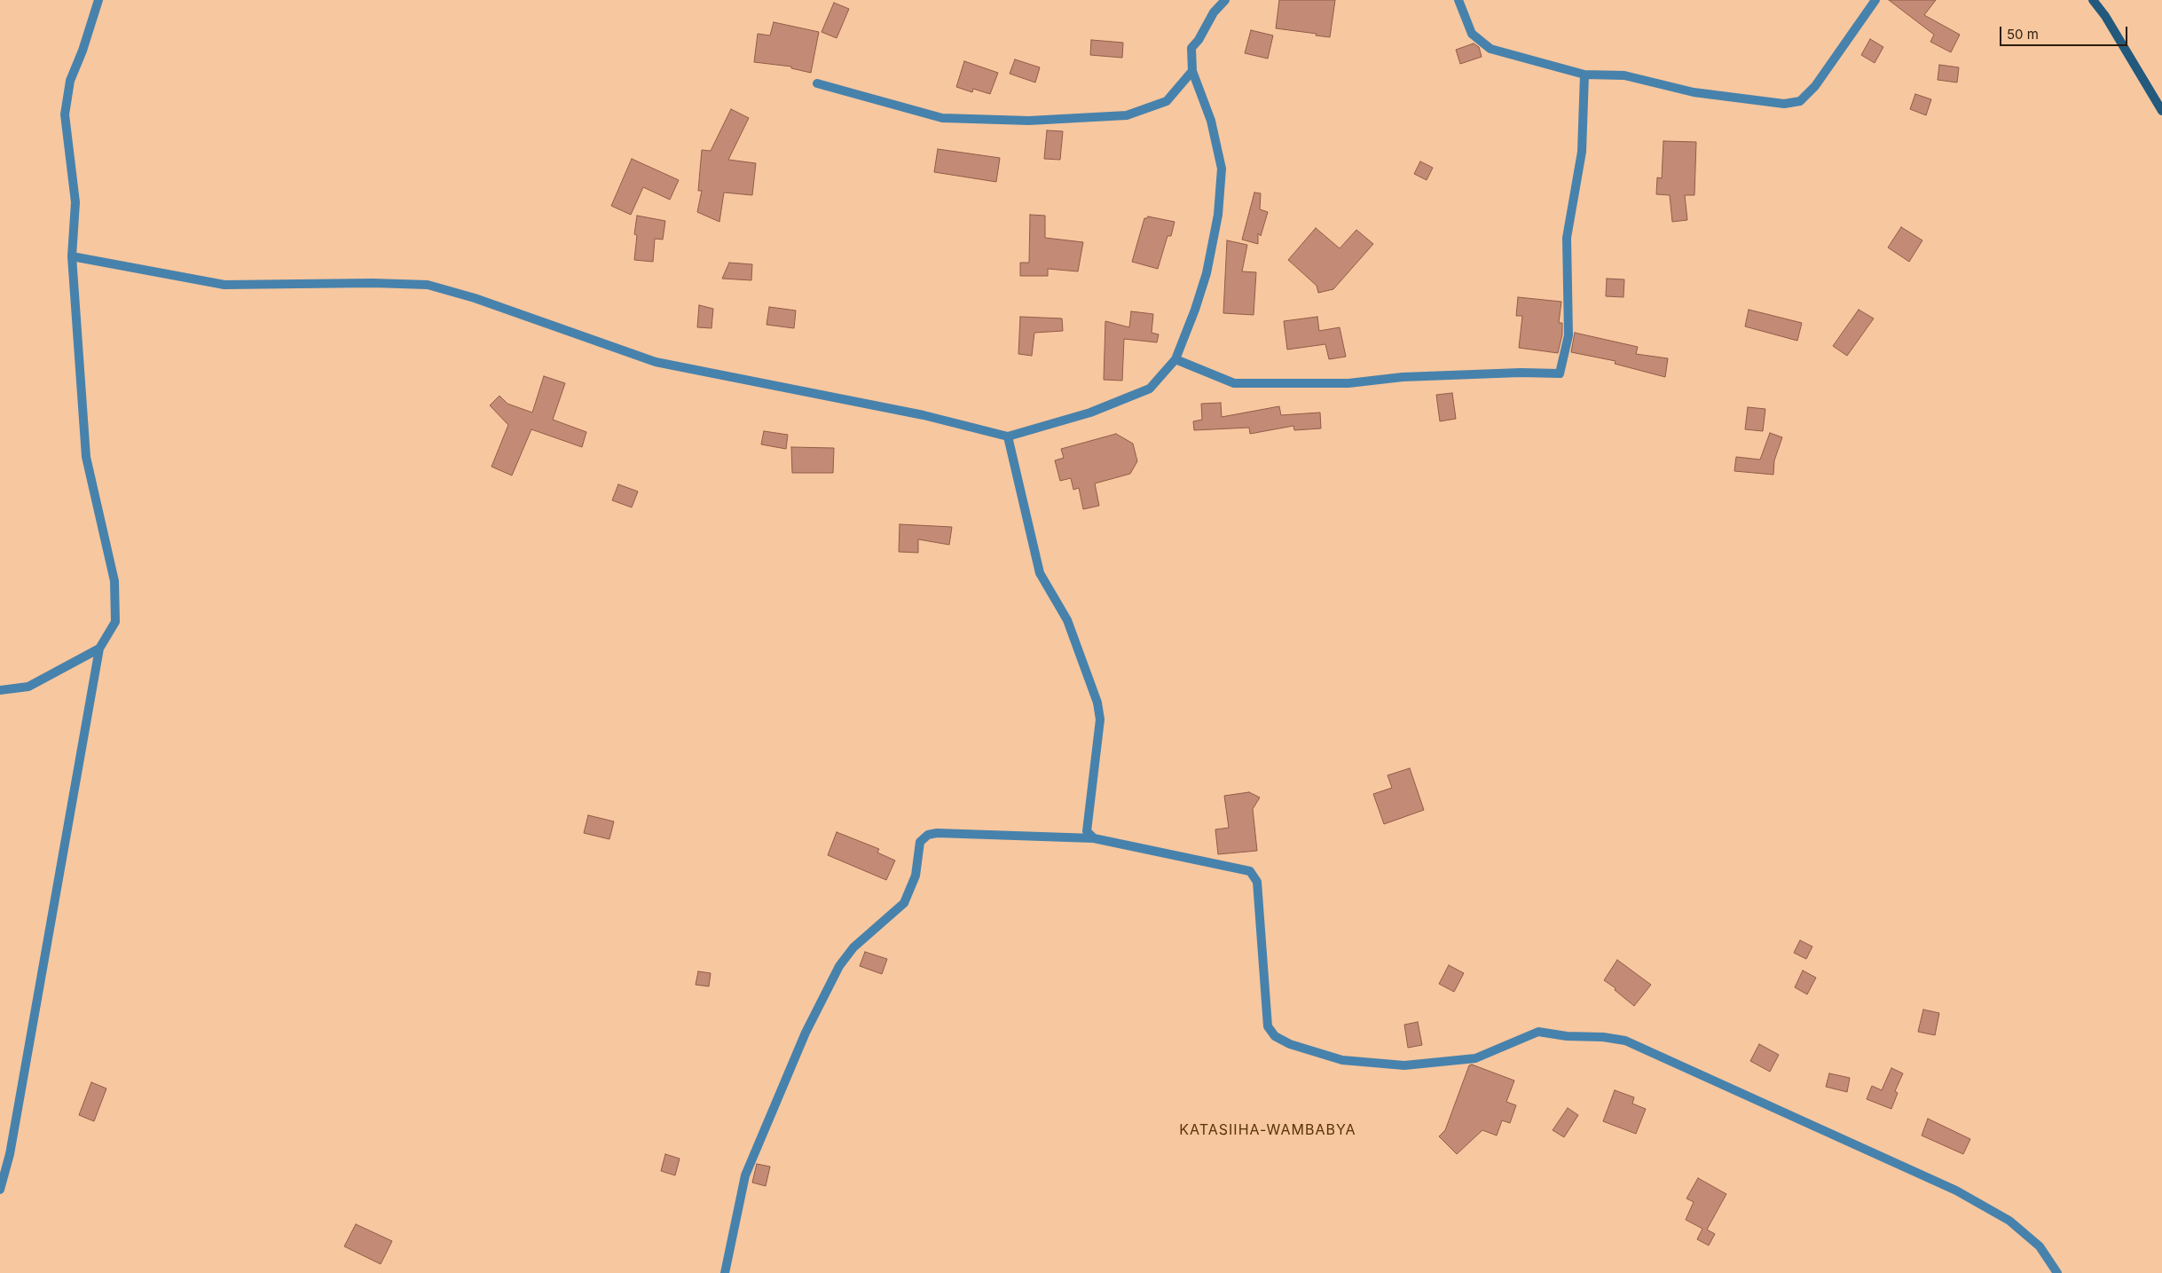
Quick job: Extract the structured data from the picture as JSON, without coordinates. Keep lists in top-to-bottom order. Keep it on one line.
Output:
{"districts":["KATASIIHA-WAMBABYA"],"scale_bar":"50 m"}
